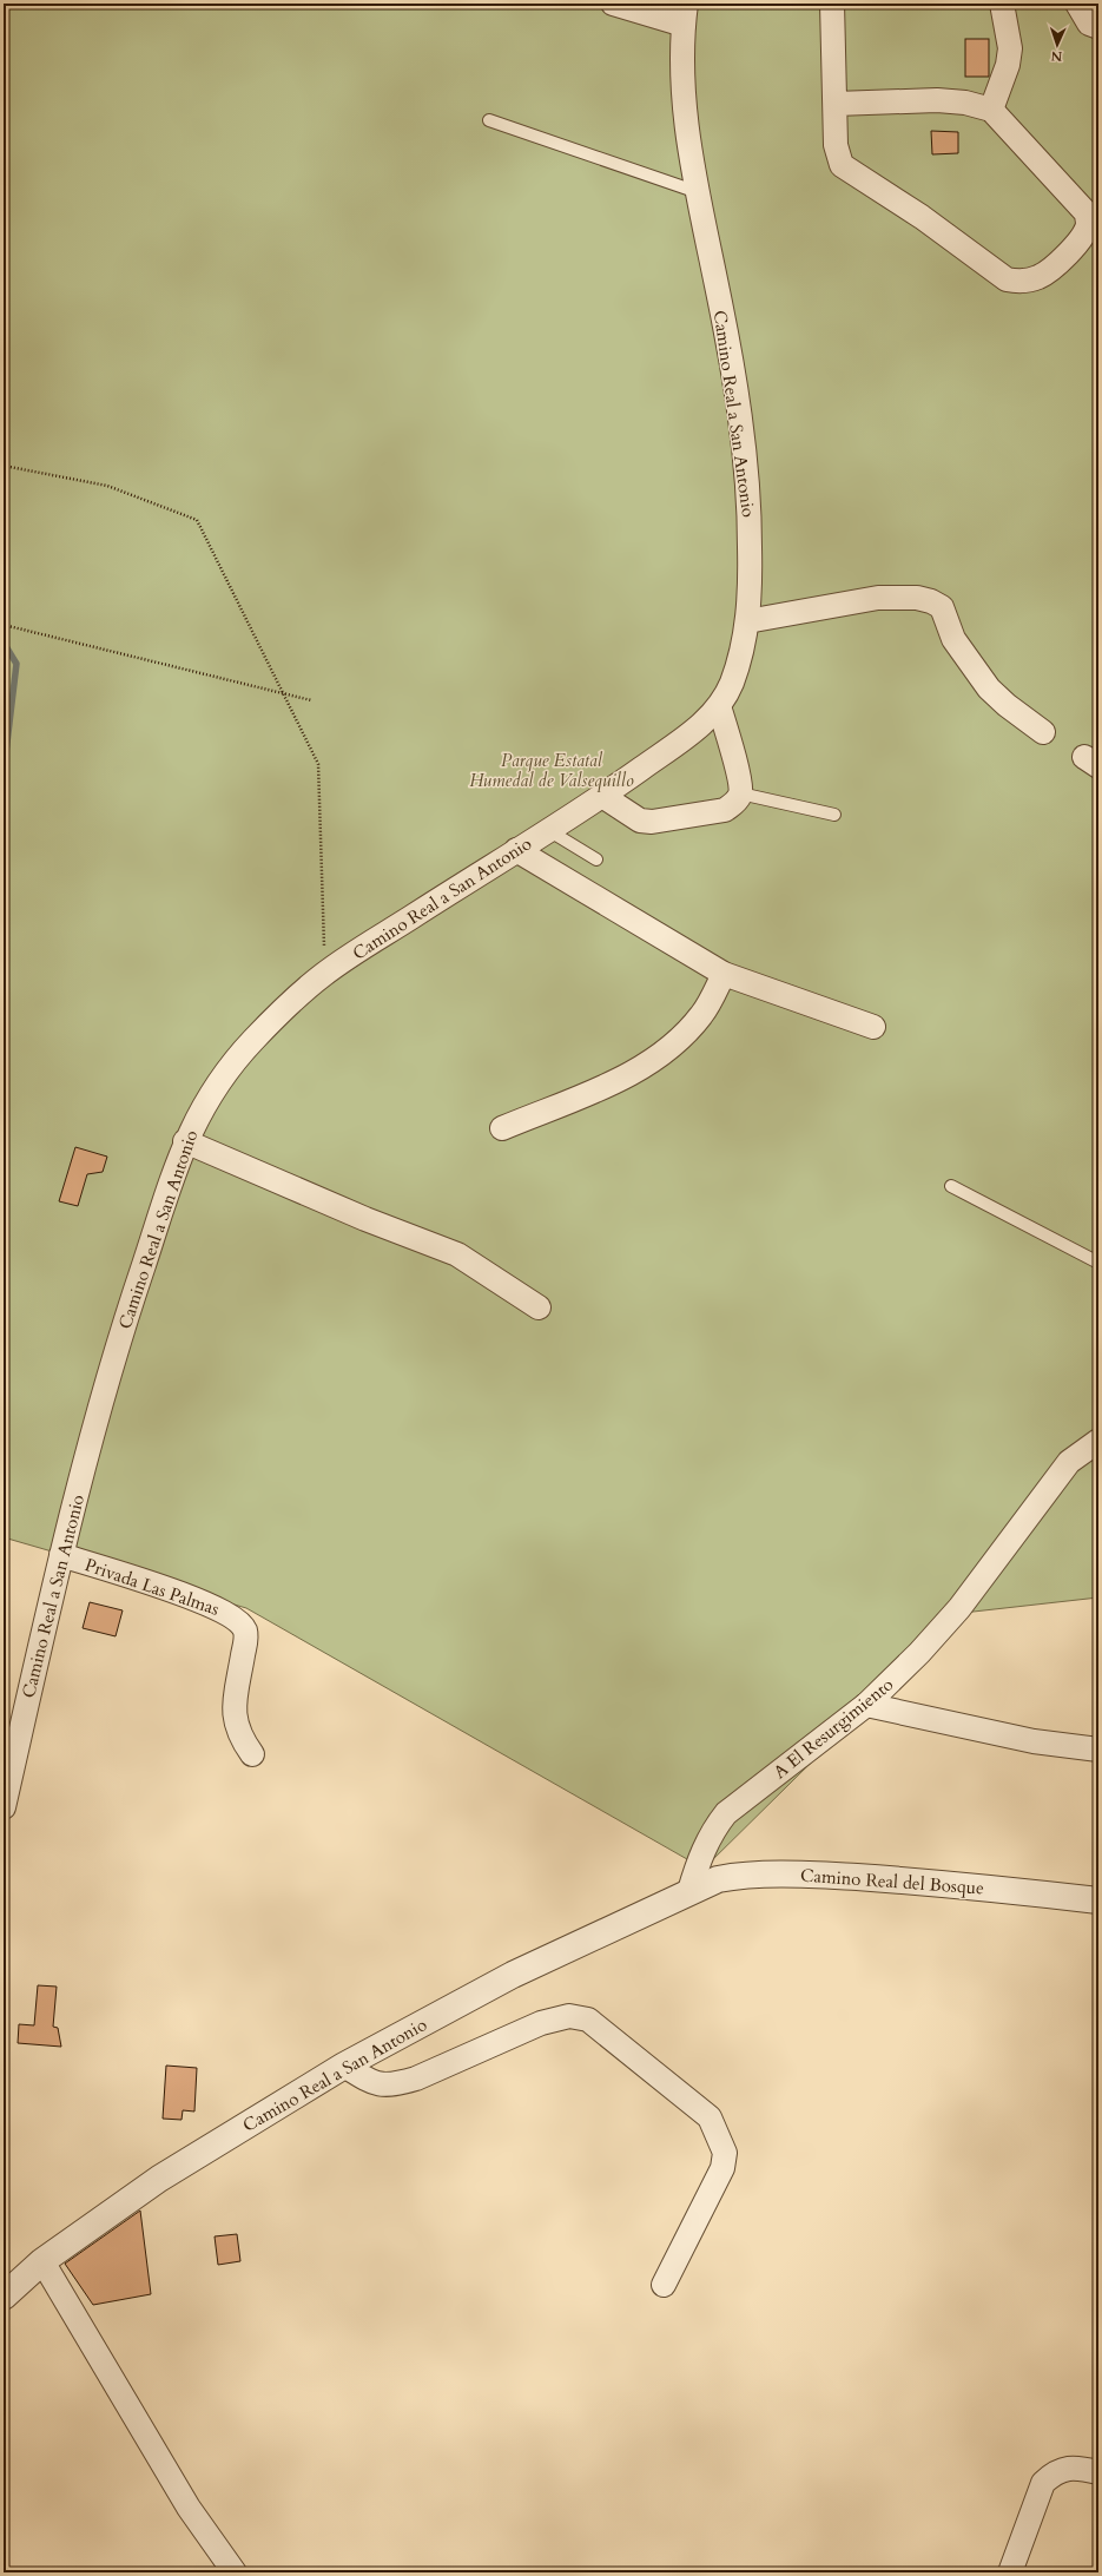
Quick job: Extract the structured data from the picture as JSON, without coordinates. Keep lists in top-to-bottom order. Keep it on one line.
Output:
{"streets":{"street":["Camino Real a San Antonio","Privada Las Palmas","A El Resurgimiento","Camino Real del Bosque"]},"crossings":[["Camino Real a San Antonio","Privada Las Palmas"],["Camino Real a San Antonio","A El Resurgimiento"],["Camino Real a San Antonio","Camino Real del Bosque"],["A El Resurgimiento","Camino Real del Bosque"]],"parks":["Parque Estatal Humedal de Valsequillo"],"north":"bottom"}
